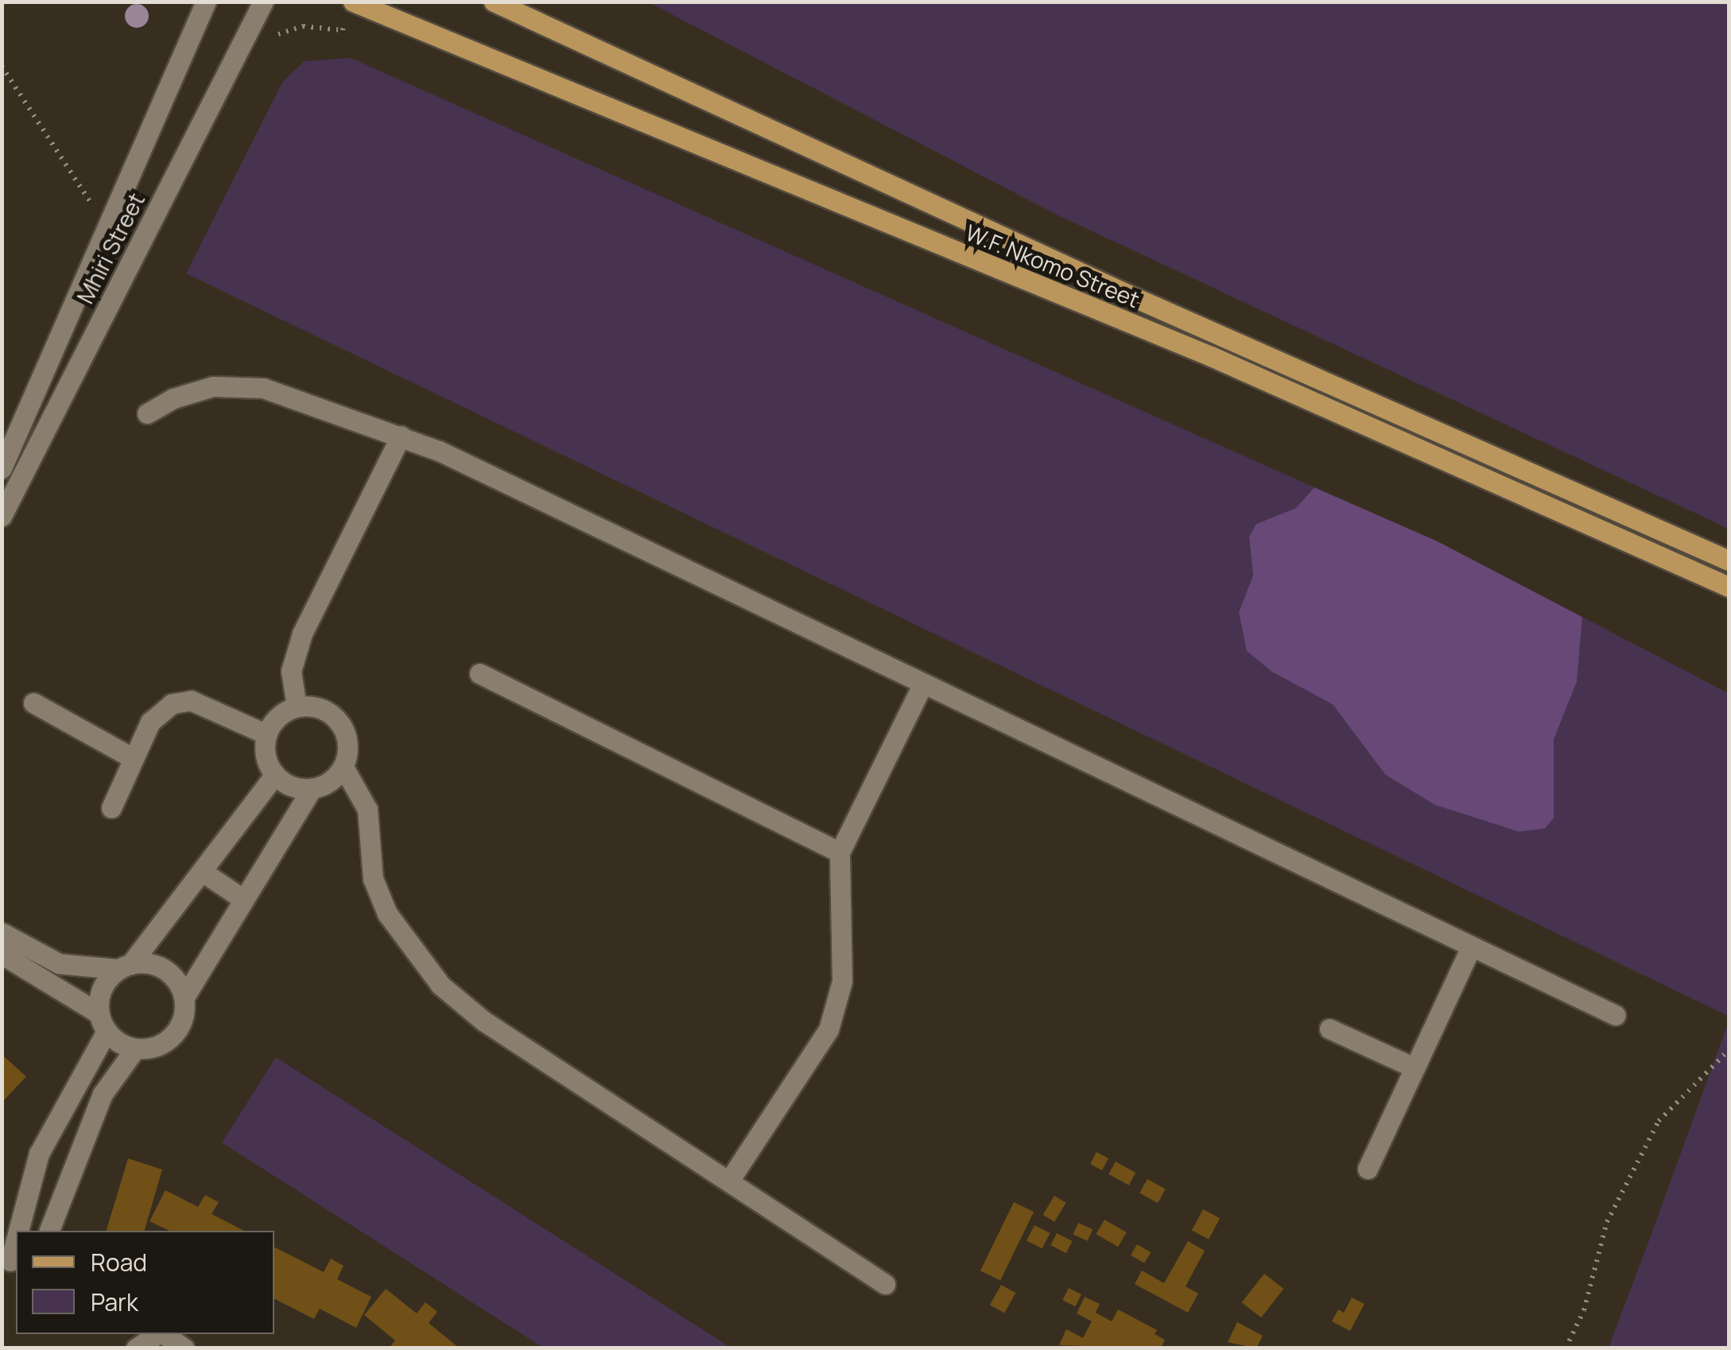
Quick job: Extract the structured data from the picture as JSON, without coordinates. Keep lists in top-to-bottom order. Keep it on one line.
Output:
{"streets":{"main road":["W.F. Nkomo Street"],"street":["Mhiri Street"]},"legend":["Road","Park"]}
